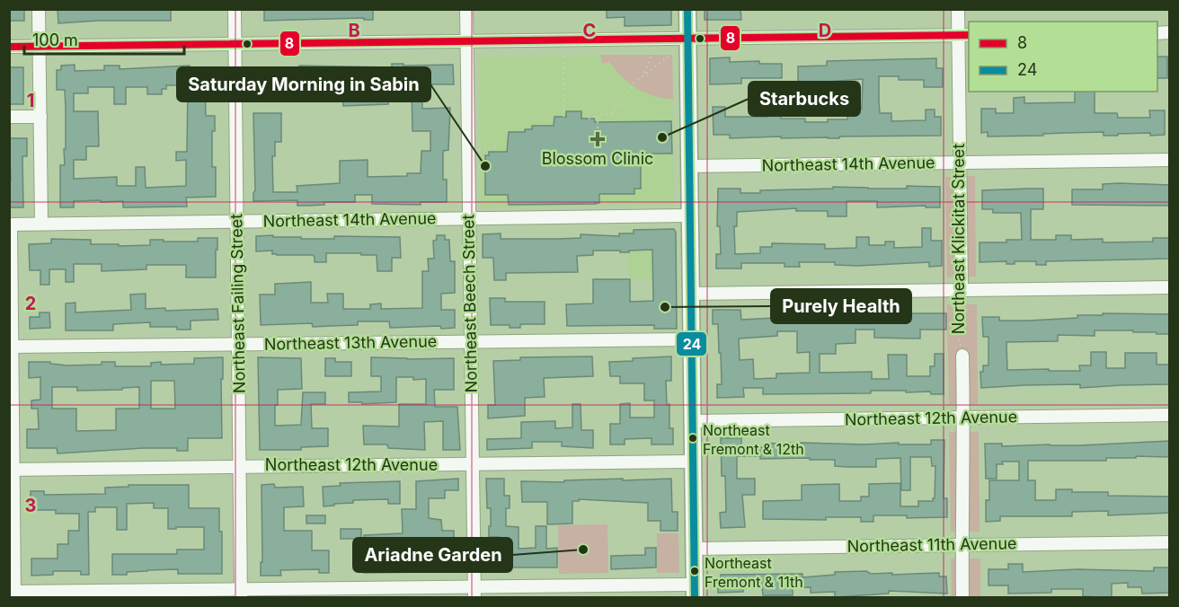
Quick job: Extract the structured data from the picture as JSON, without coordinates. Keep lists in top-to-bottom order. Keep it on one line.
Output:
{"streets":{"street":["Northeast 14th Avenue","Northeast Klickitat Street","Northeast Failing Street","Northeast Beech Street","Northeast 13th Avenue","Northeast 12th Avenue","Northeast 11th Avenue"]},"crossings":[["Northeast 14th Avenue","Northeast Klickitat Street"],["Northeast 14th Avenue","Northeast Failing Street"],["Northeast 14th Avenue","Northeast Beech Street"],["Northeast Klickitat Street","Northeast 12th Avenue"],["Northeast Klickitat Street","Northeast 11th Avenue"],["Northeast Failing Street","Northeast 13th Avenue"],["Northeast Failing Street","Northeast 12th Avenue"],["Northeast Beech Street","Northeast 13th Avenue"],["Northeast Beech Street","Northeast 12th Avenue"]],"places":{"other":["Starbucks","Saturday Morning in Sabin","Purely Health","Northeast Fremont & 12th","Ariadne Garden","Northeast Fremont & 11th"],"health":["Blossom Clinic"]},"lines":["transit line 24","transit line 8"],"legend":["8","24"],"scale_bar":"100 m","grid":{"columns":["B","C","D"],"rows":["1","2","3"]}}
